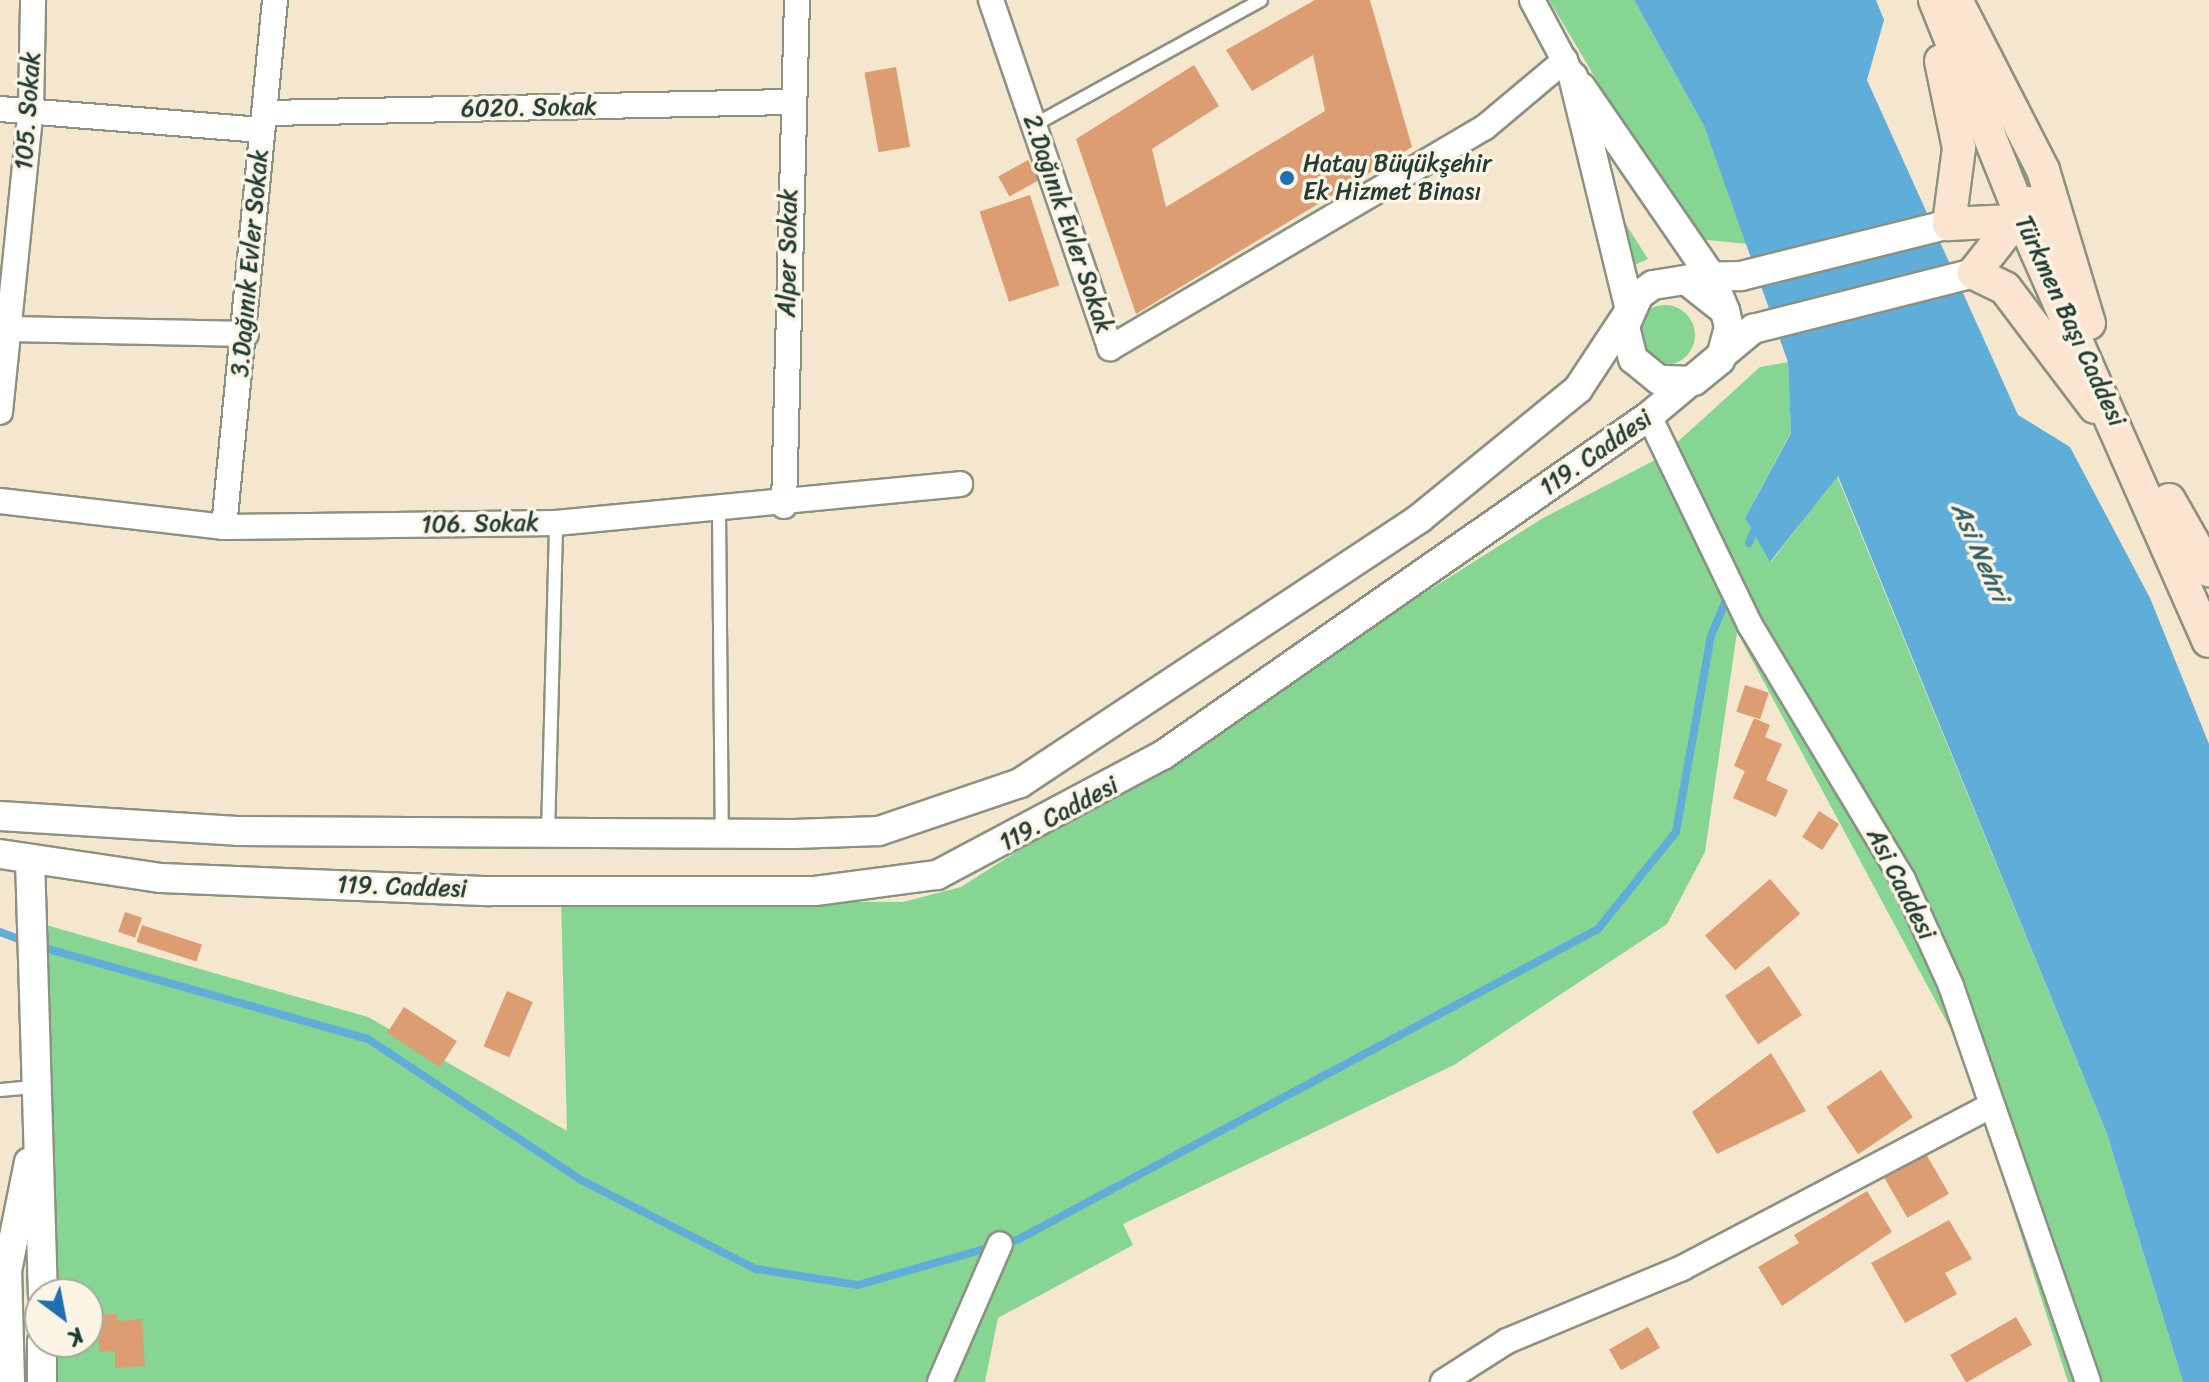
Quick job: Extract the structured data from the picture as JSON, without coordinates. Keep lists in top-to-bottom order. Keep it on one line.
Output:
{"streets":{"main road":["Türkmen Başı Caddesi"],"street":["6020. Sokak","105. Sokak","2.Dağınık Evler Sokak","Alper Sokak","3.Dağınık Evler Sokak","119. Caddesi","106. Sokak","Asi Caddesi"]},"crossings":[["6020. Sokak","105. Sokak"],["6020. Sokak","Alper Sokak"],["6020. Sokak","3.Dağınık Evler Sokak"],["Alper Sokak","106. Sokak"],["3.Dağınık Evler Sokak","106. Sokak"],["119. Caddesi","Asi Caddesi"]],"water":["Asi Nehri"],"places":["Hatay Büyükşehir Ek Hizmet Binası"],"north":"bottom right"}
